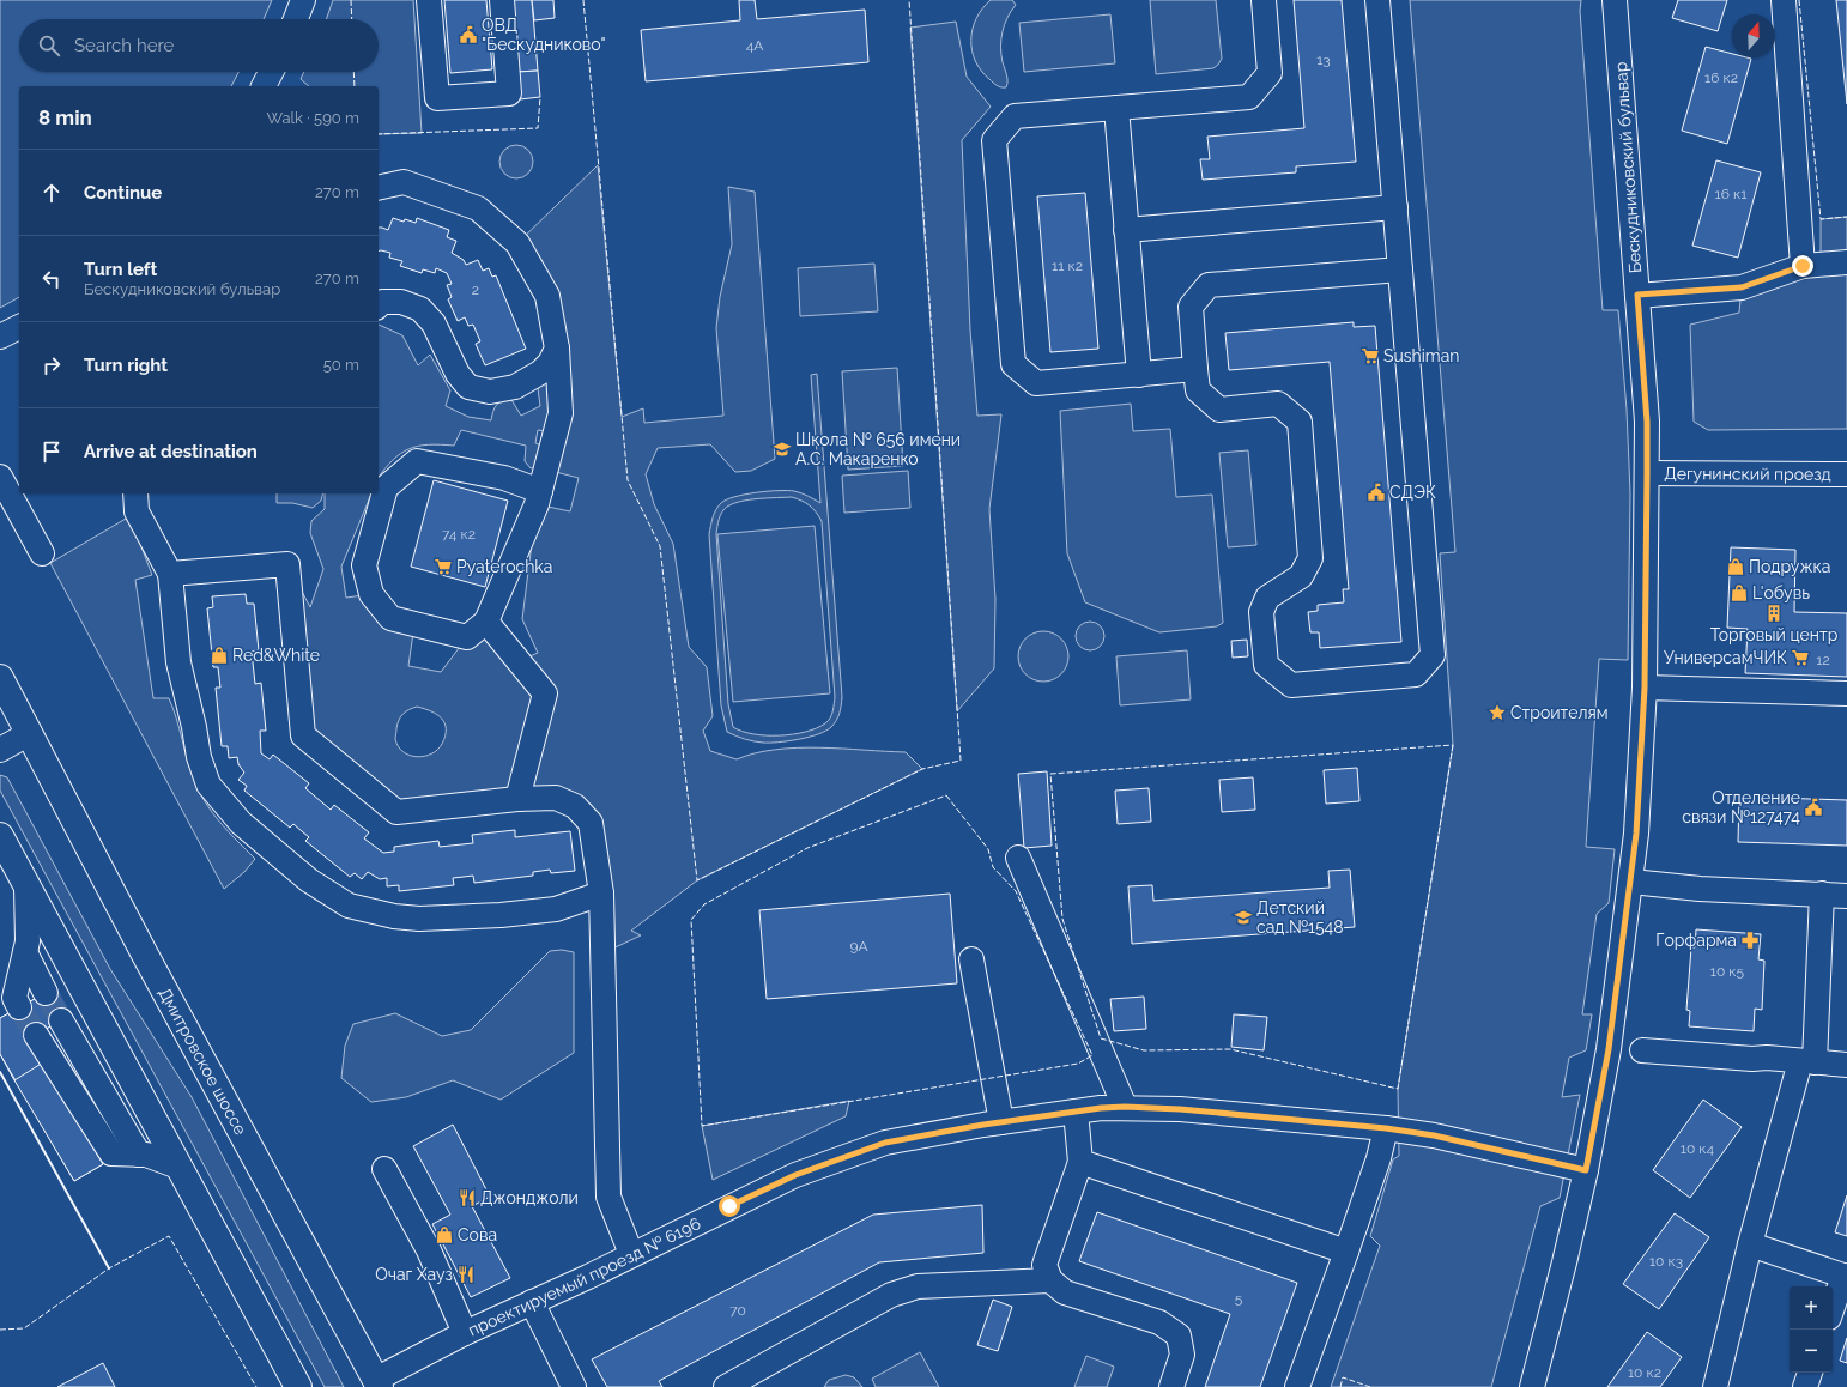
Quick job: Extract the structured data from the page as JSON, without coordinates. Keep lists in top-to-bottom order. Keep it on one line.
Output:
{"streets":{"main road":["Дмитровское шоссе"],"street":["Бескудниковский бульвар","Дегунинский проезд","проектируемый проезд № 6196"]},"crossings":[["Бескудниковский бульвар","Дегунинский проезд"],["Бескудниковский бульвар","проектируемый проезд № 6196"],["Дмитровское шоссе","проектируемый проезд № 6196"]],"places":{"public building":["ОВД \"Бескудниково\"","СДЭК","Отделение связи №127474"],"supermarket":["Sushiman","Pyaterochka","УниверсамЧИК"],"school or university":["Школа № 656 имени А.С. Макаренко","Детский сад №1548"],"shop":["Подружка","L'обувь","Red&White","Сова"],"building":["Торговый центр"],"place":["Строителям"],"pharmacy":["Горфарма"],"restaurant":["Джонджоли","Очаг Хауз"]},"house_numbers":["4А","13","16 к2","16 к1","11 к2","2","74 к2","12","9А","10 к5","10 к4","10 к3","5","70","10 к2"],"north":"top","page":{"search":"Search here","heading":["8 min","Walk · 590 m"],"list":[["Continue","270 m"],["Turn left","Бескудниковский бульвар","270 m"],["Turn right","50 m"],"Arrive at destination"],"map_buttons":["+","−"]}}
